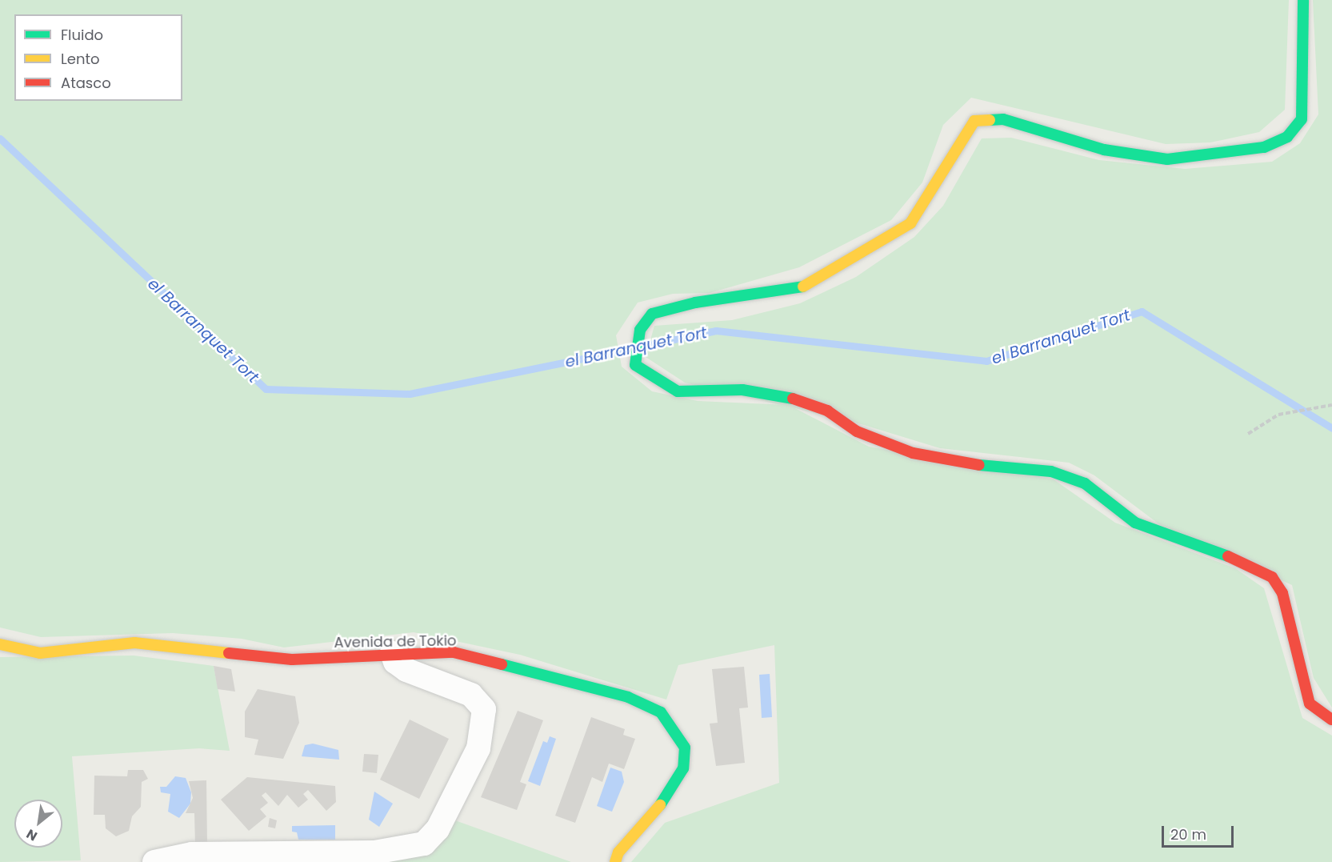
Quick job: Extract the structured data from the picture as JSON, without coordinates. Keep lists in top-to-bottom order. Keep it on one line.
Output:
{"streets":{"street":["Avenida de Tokio"]},"water":["el Barranquet Tort"],"legend":["Fluido","Lento","Atasco"],"scale_bar":"20 m","north":"bottom left"}
